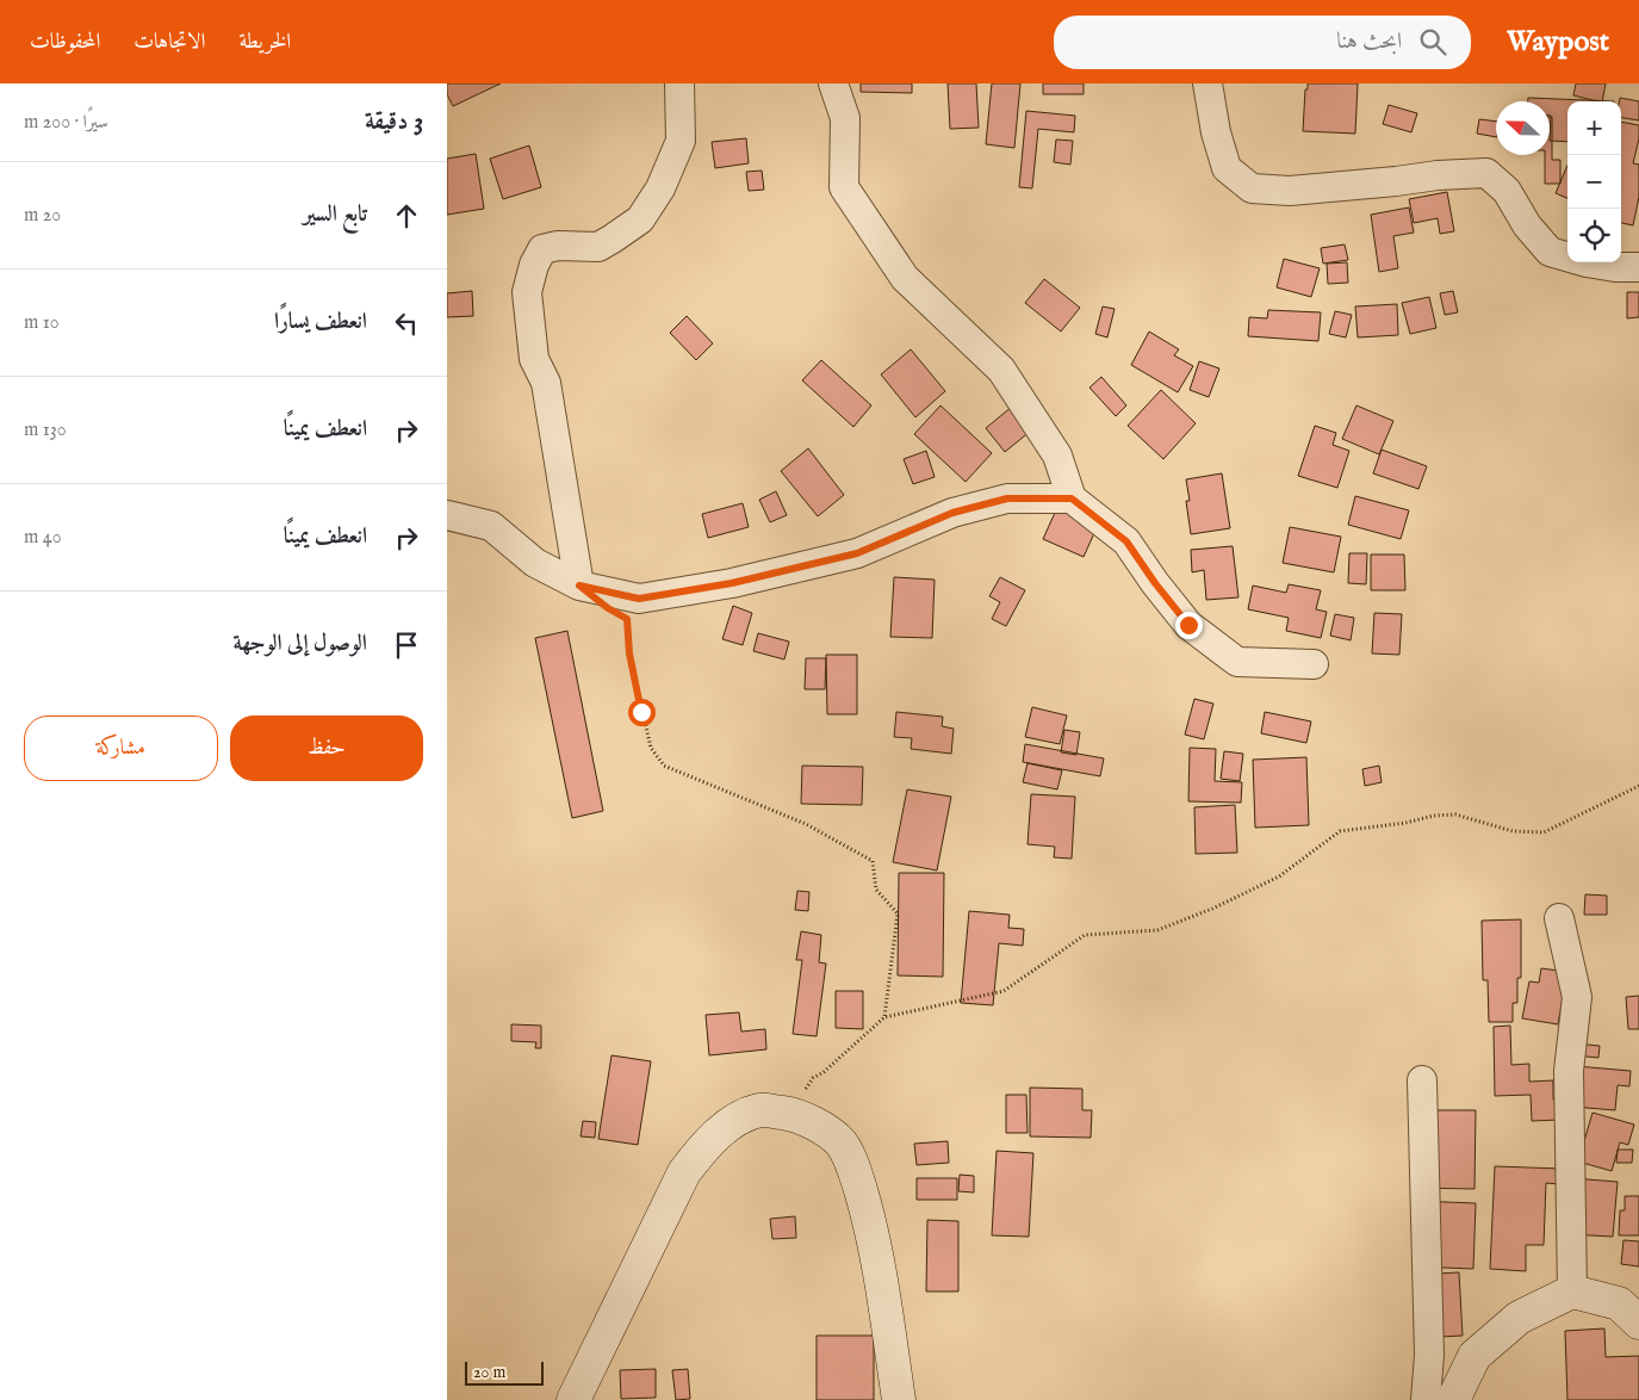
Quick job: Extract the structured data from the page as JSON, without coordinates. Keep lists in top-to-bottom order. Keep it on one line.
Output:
{"scale_bar":"20 m","north":"left","page":{"header":"Waypost","search":"ابحث هنا","nav":["الخريطة","الاتجاهات","المحفوظات"],"heading":["3 دقيقة","سيرًا · 200 m"],"map_buttons":["+","−"],"list":[["تابع السير","20 m"],["انعطف يسارًا","10 m"],["انعطف يمينًا","130 m"],["انعطف يمينًا","40 m"],"الوصول إلى الوجهة"],"buttons":["حفظ","مشاركة"],"scale":"20 m"}}
